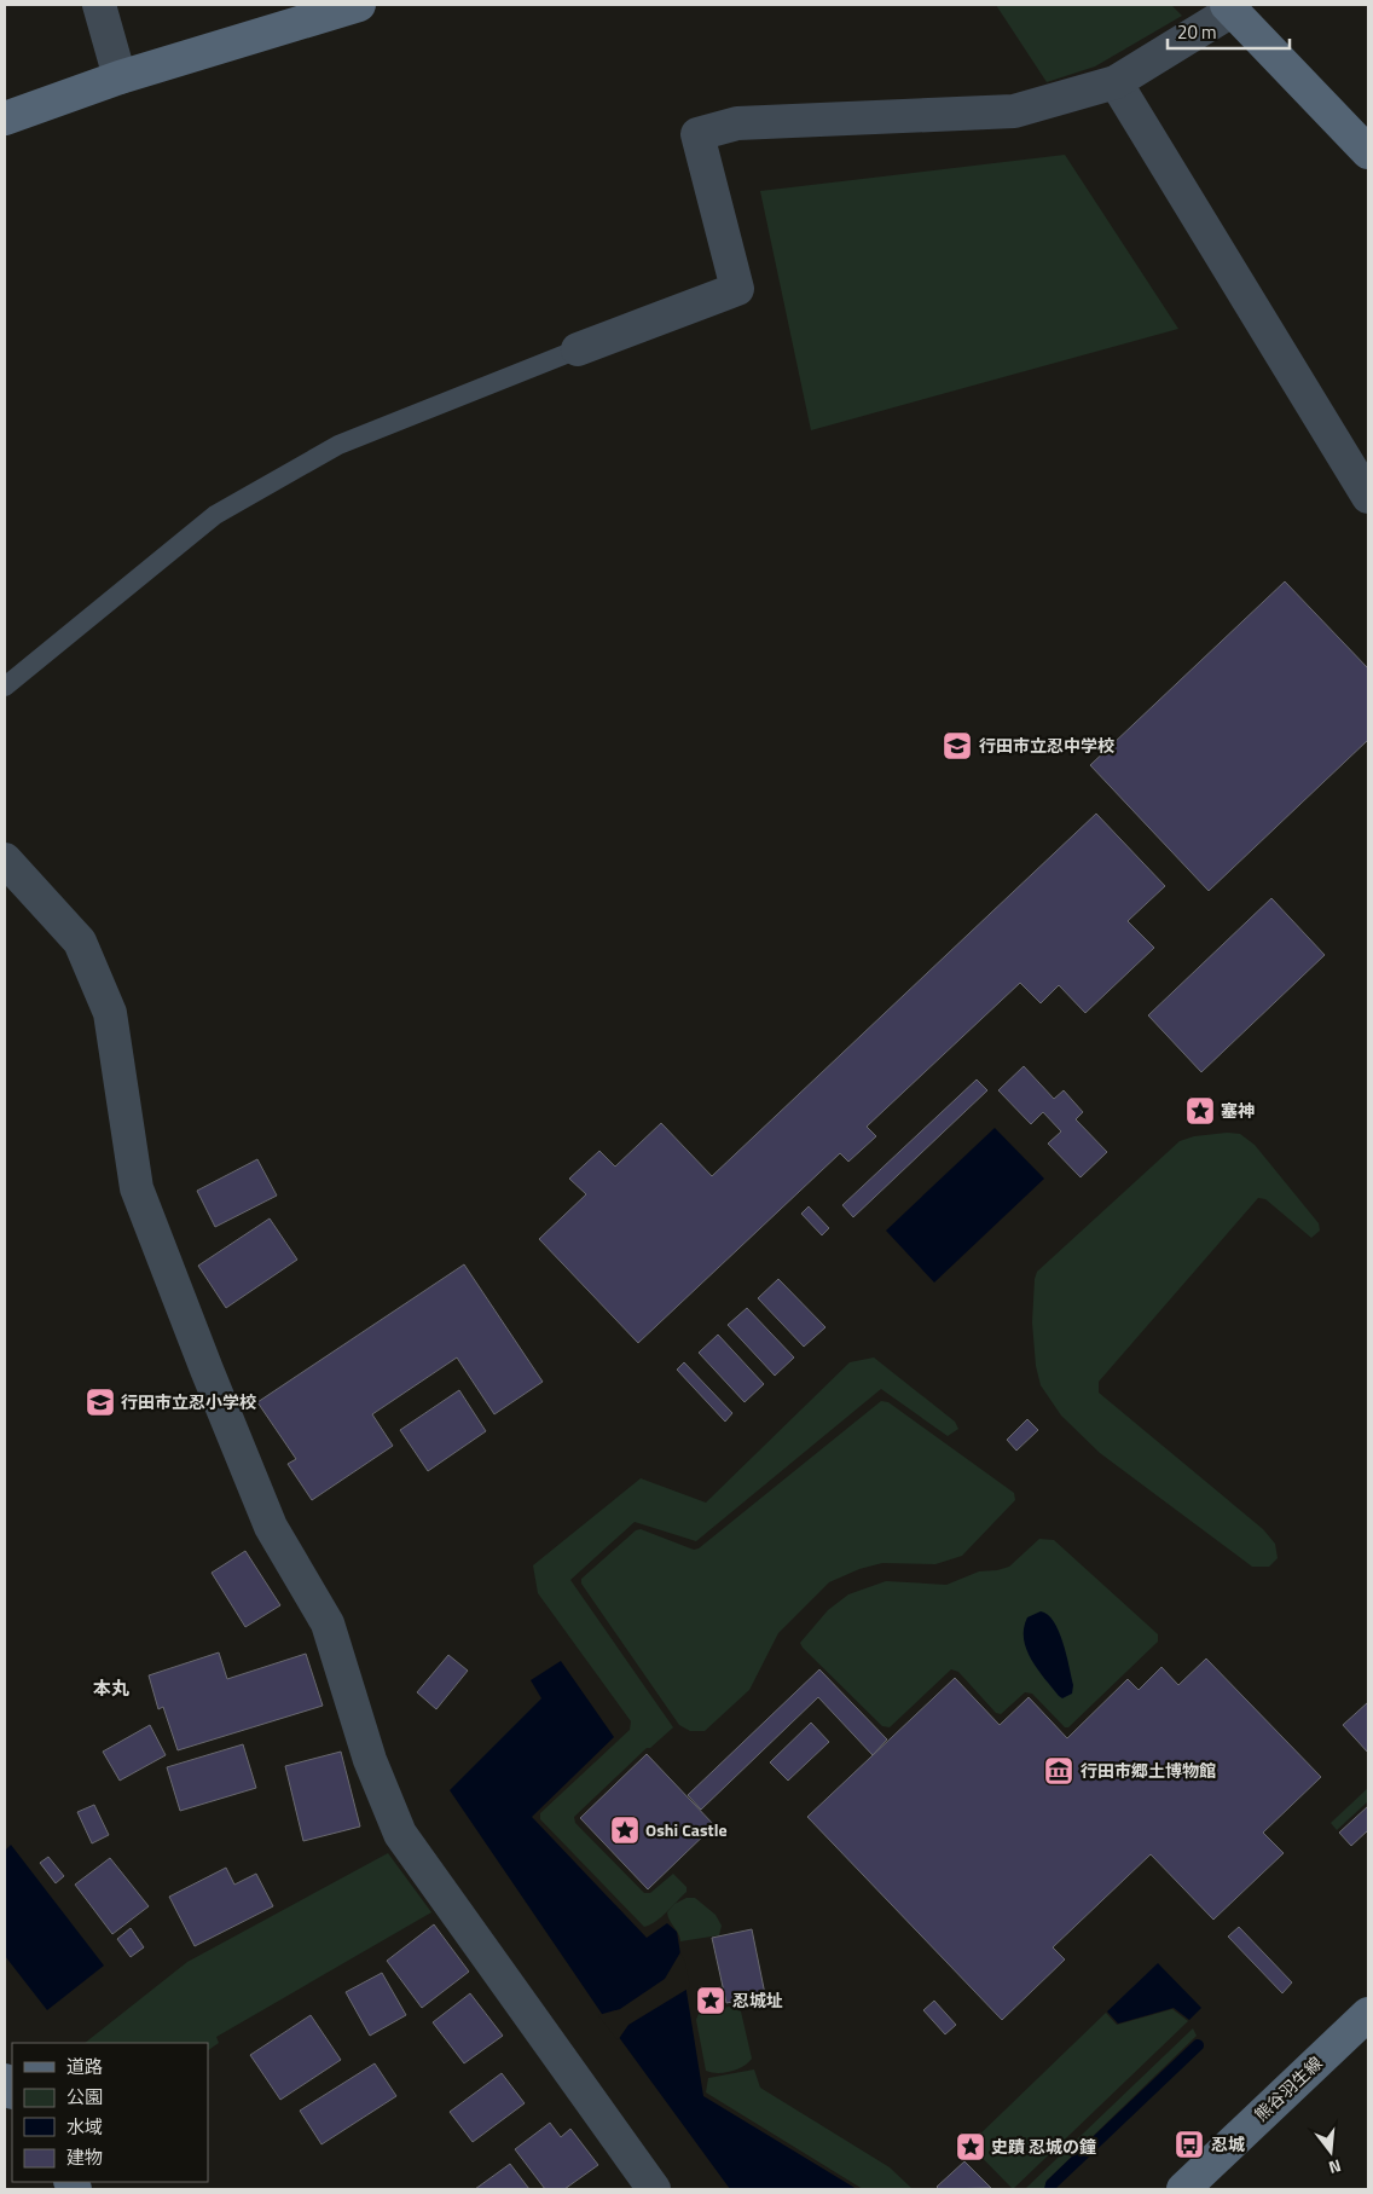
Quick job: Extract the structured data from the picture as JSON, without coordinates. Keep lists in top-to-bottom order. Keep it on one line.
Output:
{"streets":{"street":["熊谷羽生線"]},"districts":["本丸"],"places":{"school or university":["行田市立忍中学校","行田市立忍小学校"],"place":["塞神","Oshi Castle","忍城址","史蹟 忍城の鐘"],"museum":["行田市郷土博物館"],"bus stop":["忍城"]},"legend":["道路","公園","水域","建物"],"scale_bar":"20 m","north":"bottom"}
